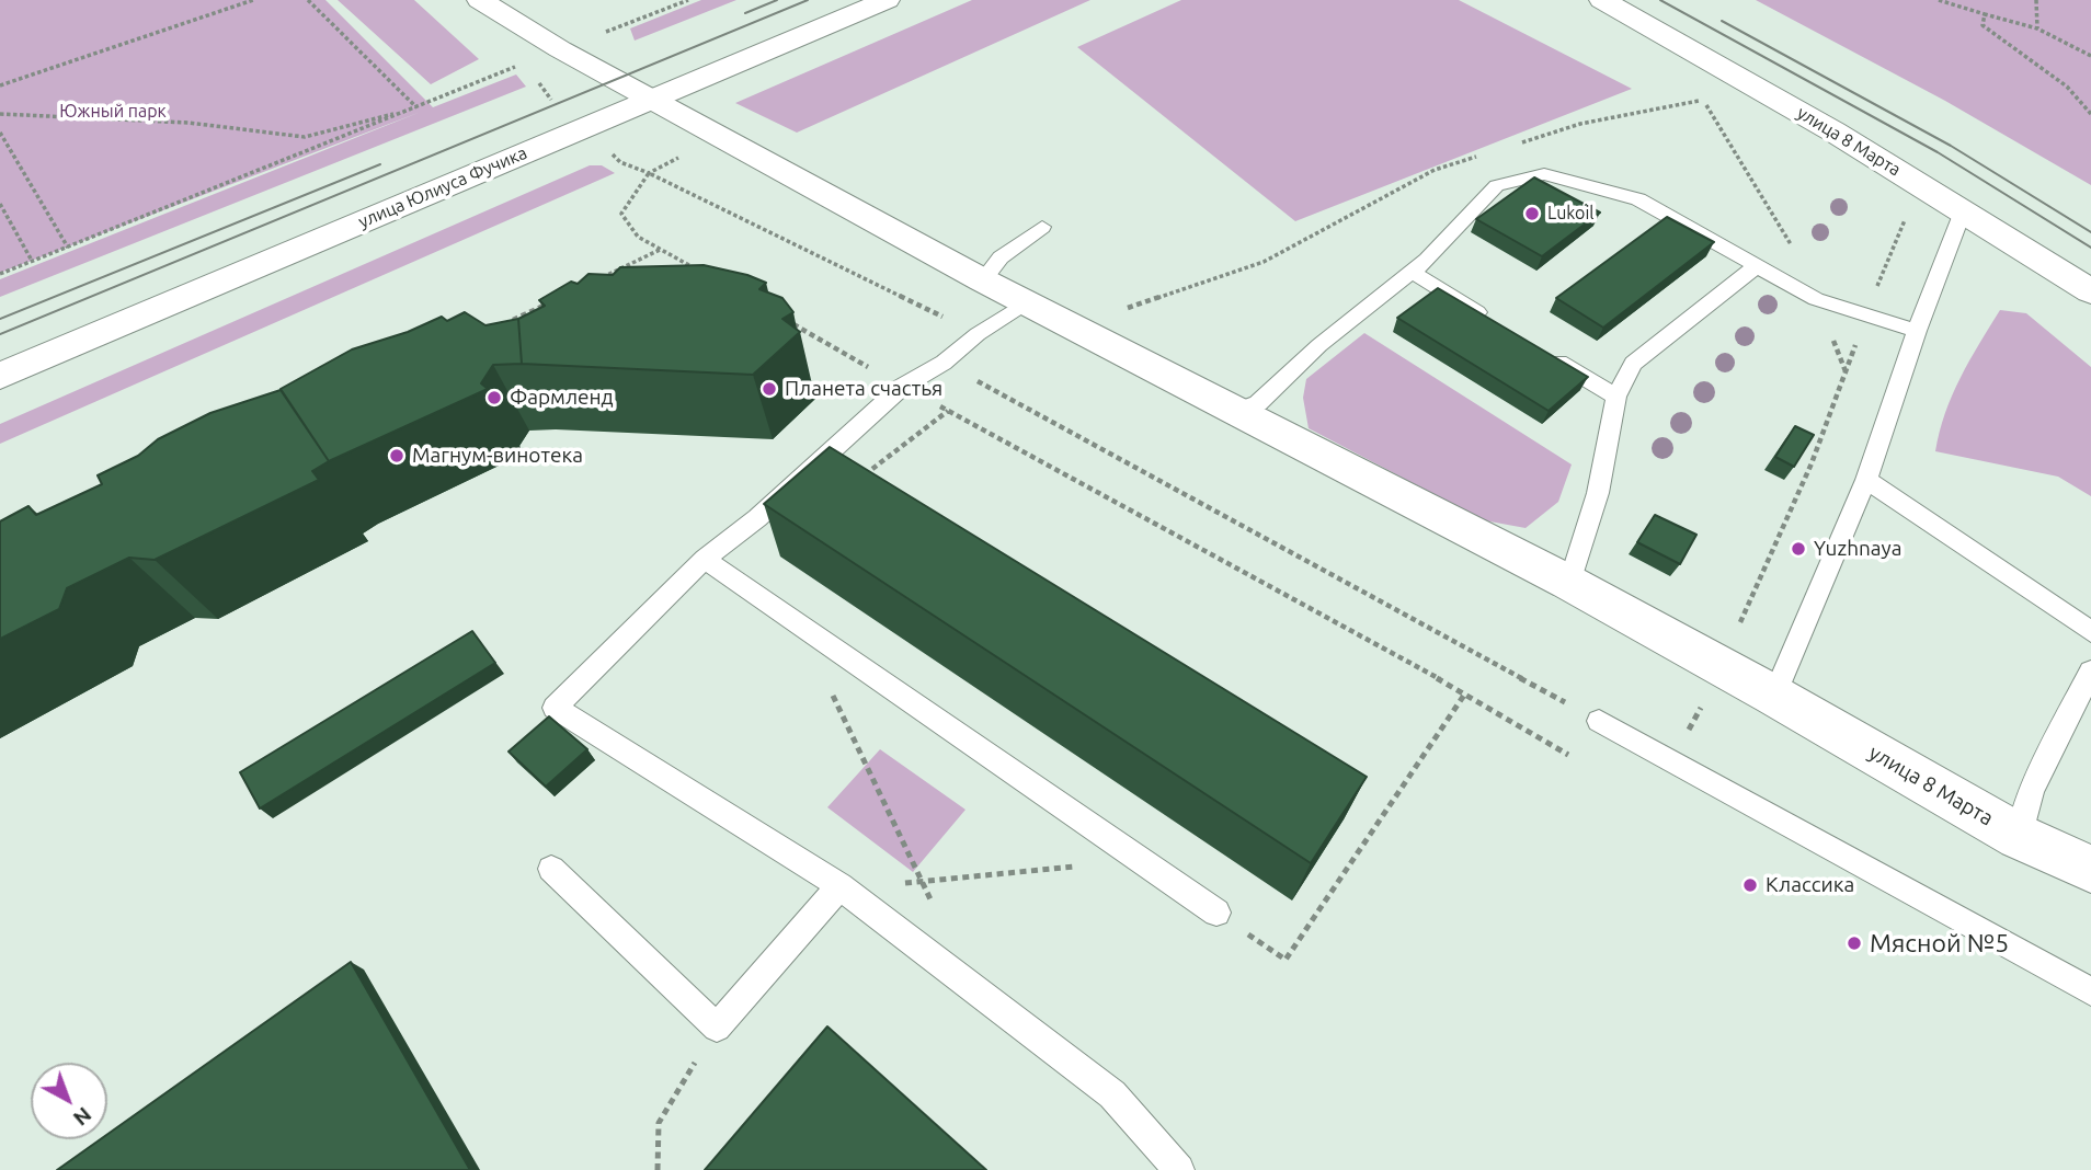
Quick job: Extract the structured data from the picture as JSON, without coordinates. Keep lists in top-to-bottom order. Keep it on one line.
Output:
{"streets":{"street":["улица 8 Марта","улица Юлиуса Фучика"]},"crossings":[["улица 8 Марта","улица Юлиуса Фучика"]],"parks":["Южный парк"],"places":["Lukoil","Планета счастья","Фармленд","Магнум-винотека","Yuzhnaya","Классика","Мясной №5"],"north":"bottom right"}
